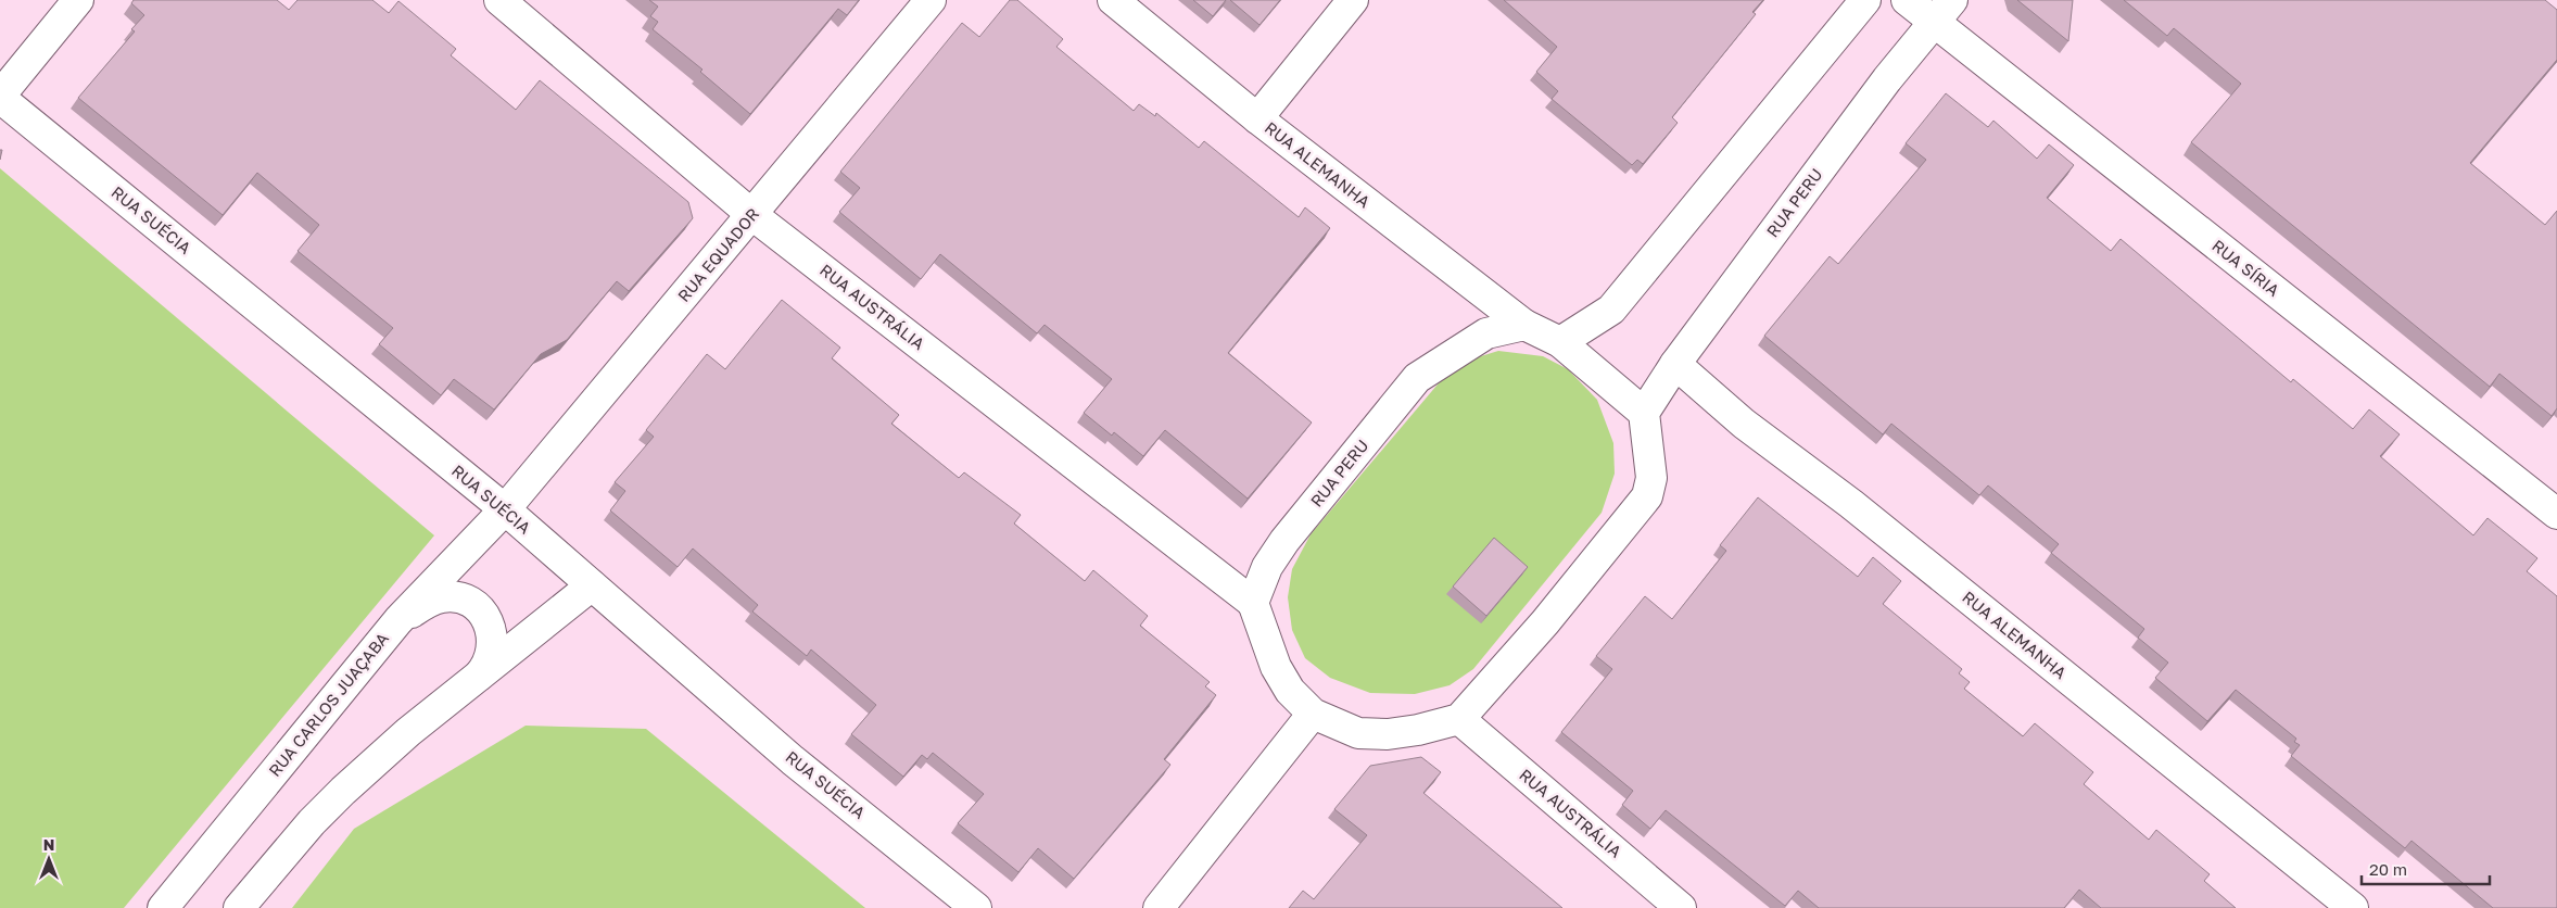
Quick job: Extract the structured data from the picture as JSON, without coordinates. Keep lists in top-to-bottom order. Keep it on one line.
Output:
{"streets":{"street":["RUA ALEMANHA","RUA PERU","RUA SUÉCIA","RUA EQUADOR","RUA SÍRIA","RUA AUSTRÁLIA","RUA CARLOS JUAÇABA"]},"crossings":[["RUA ALEMANHA","RUA PERU"],["RUA PERU","RUA SÍRIA"],["RUA PERU","RUA AUSTRÁLIA"],["RUA SUÉCIA","RUA EQUADOR"],["RUA SUÉCIA","RUA CARLOS JUAÇABA"],["RUA EQUADOR","RUA AUSTRÁLIA"],["RUA EQUADOR","RUA CARLOS JUAÇABA"]],"scale_bar":"20 m","north":"top"}
